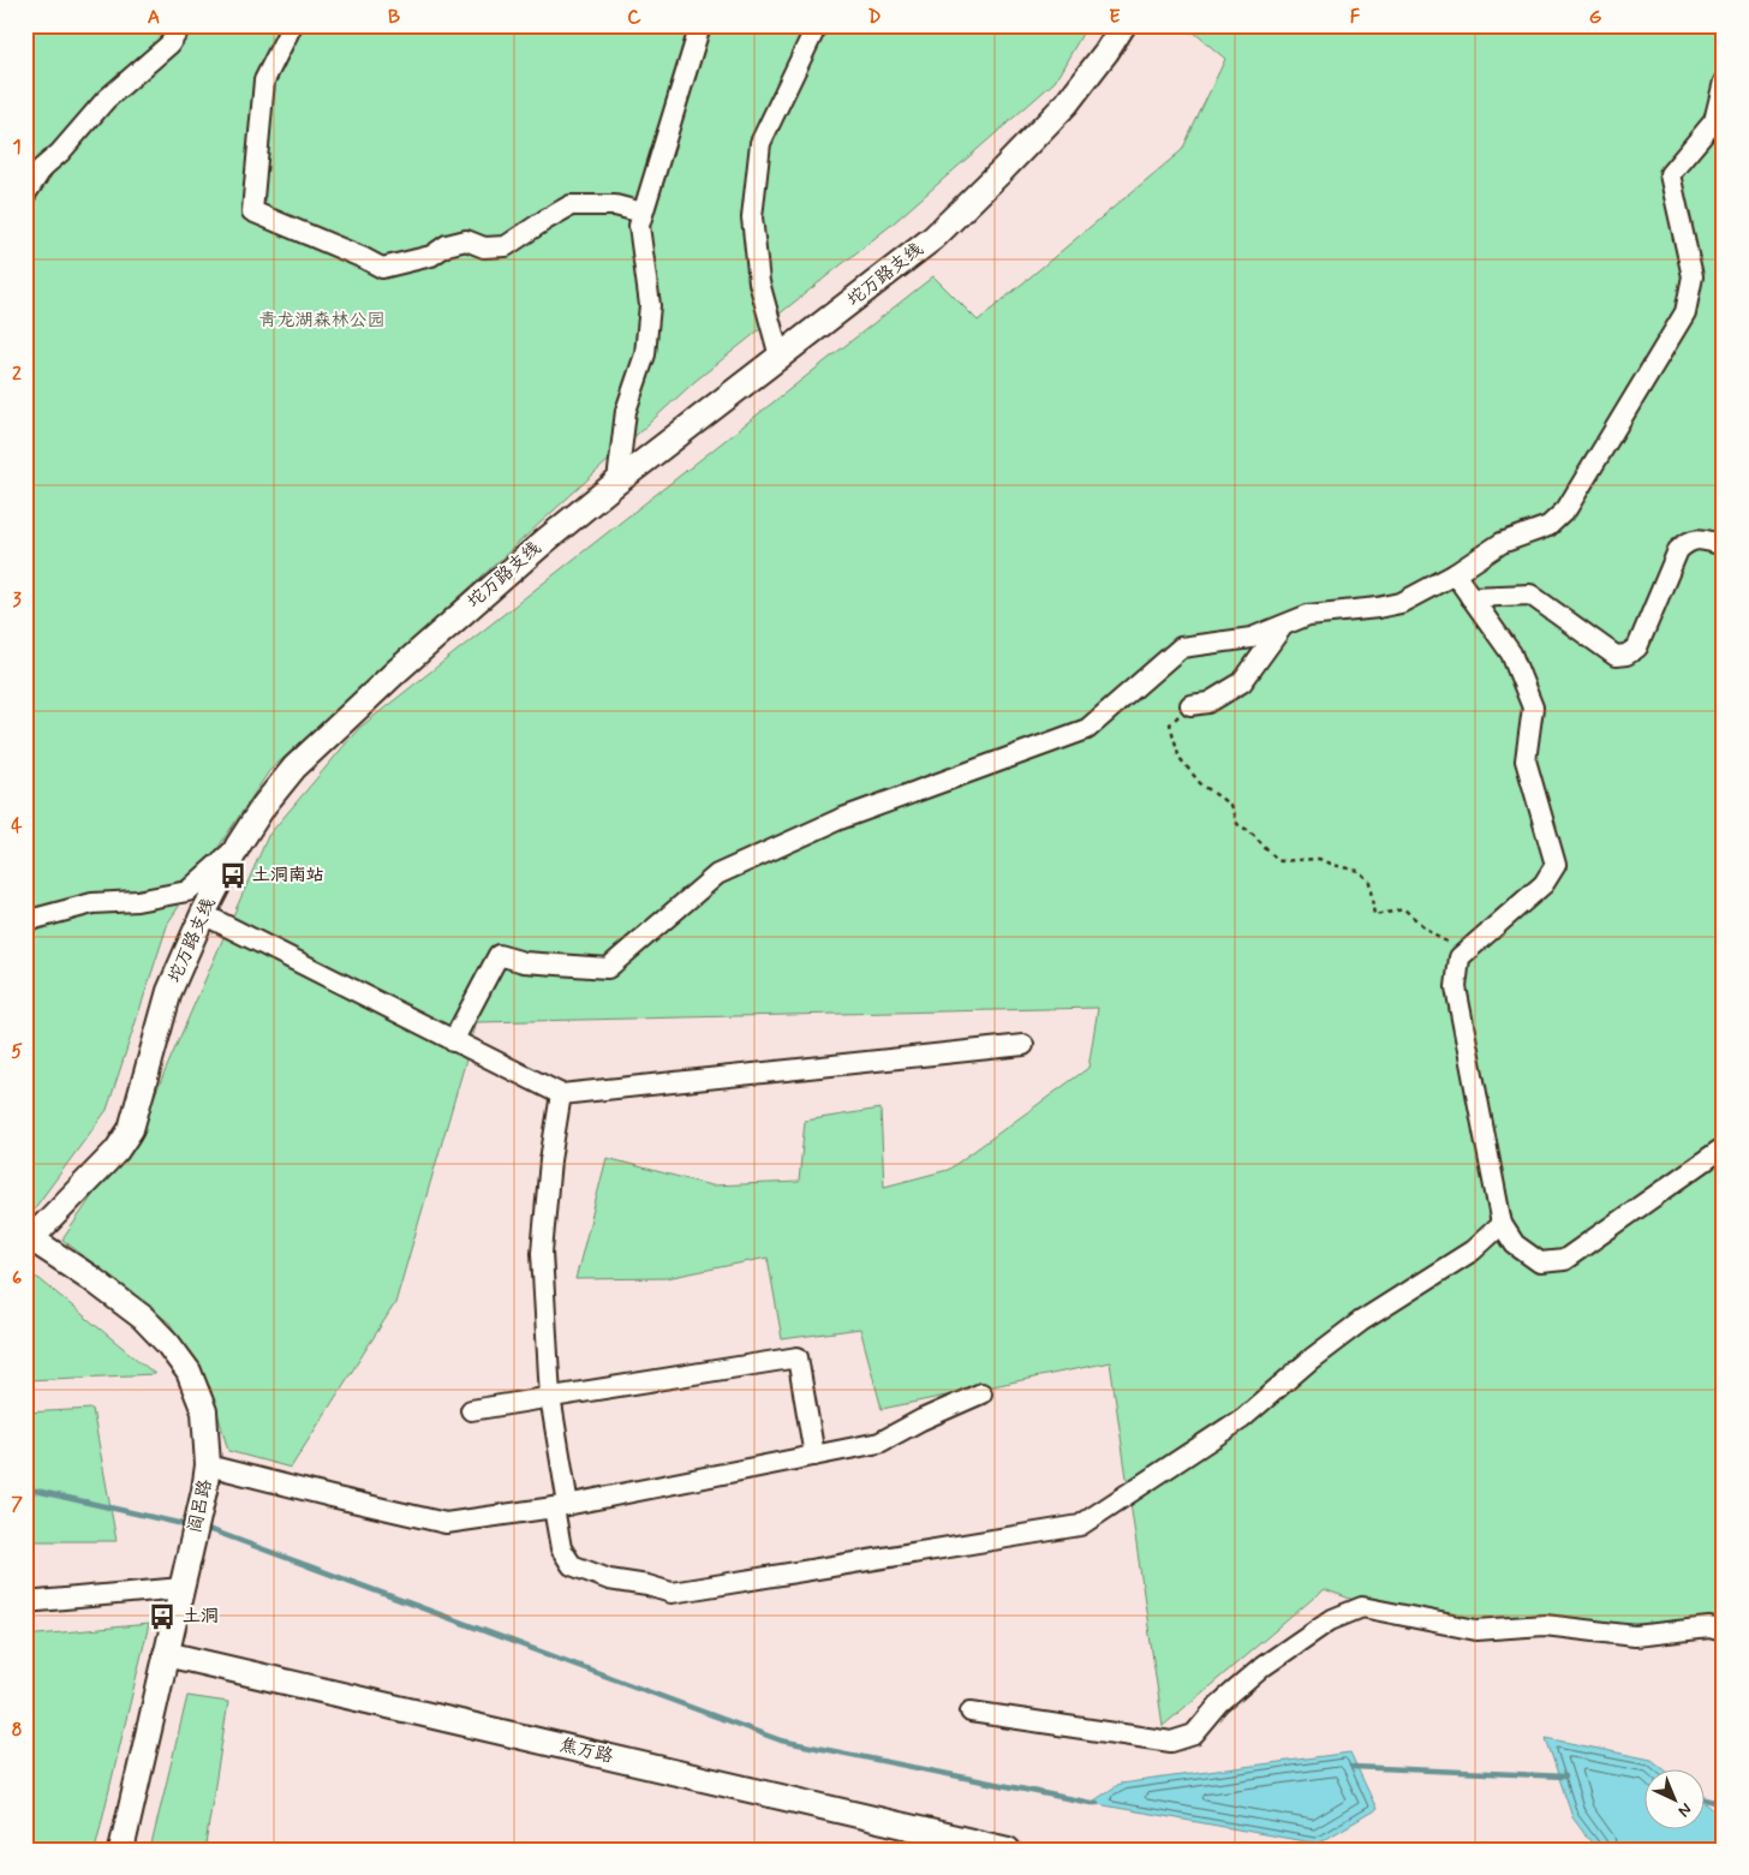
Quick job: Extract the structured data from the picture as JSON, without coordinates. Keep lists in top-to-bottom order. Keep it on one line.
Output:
{"streets":{"main road":["坨万路支线","阎吕路","焦万路"]},"crossings":[["坨万路支线","阎吕路"],["阎吕路","焦万路"]],"parks":["青龙湖森林公园"],"places":{"bus stop":["土洞南站","土洞"]},"north":"bottom right","grid":{"columns":["A","B","C","D","E","F","G"],"rows":["1","2","3","4","5","6","7","8"]}}
